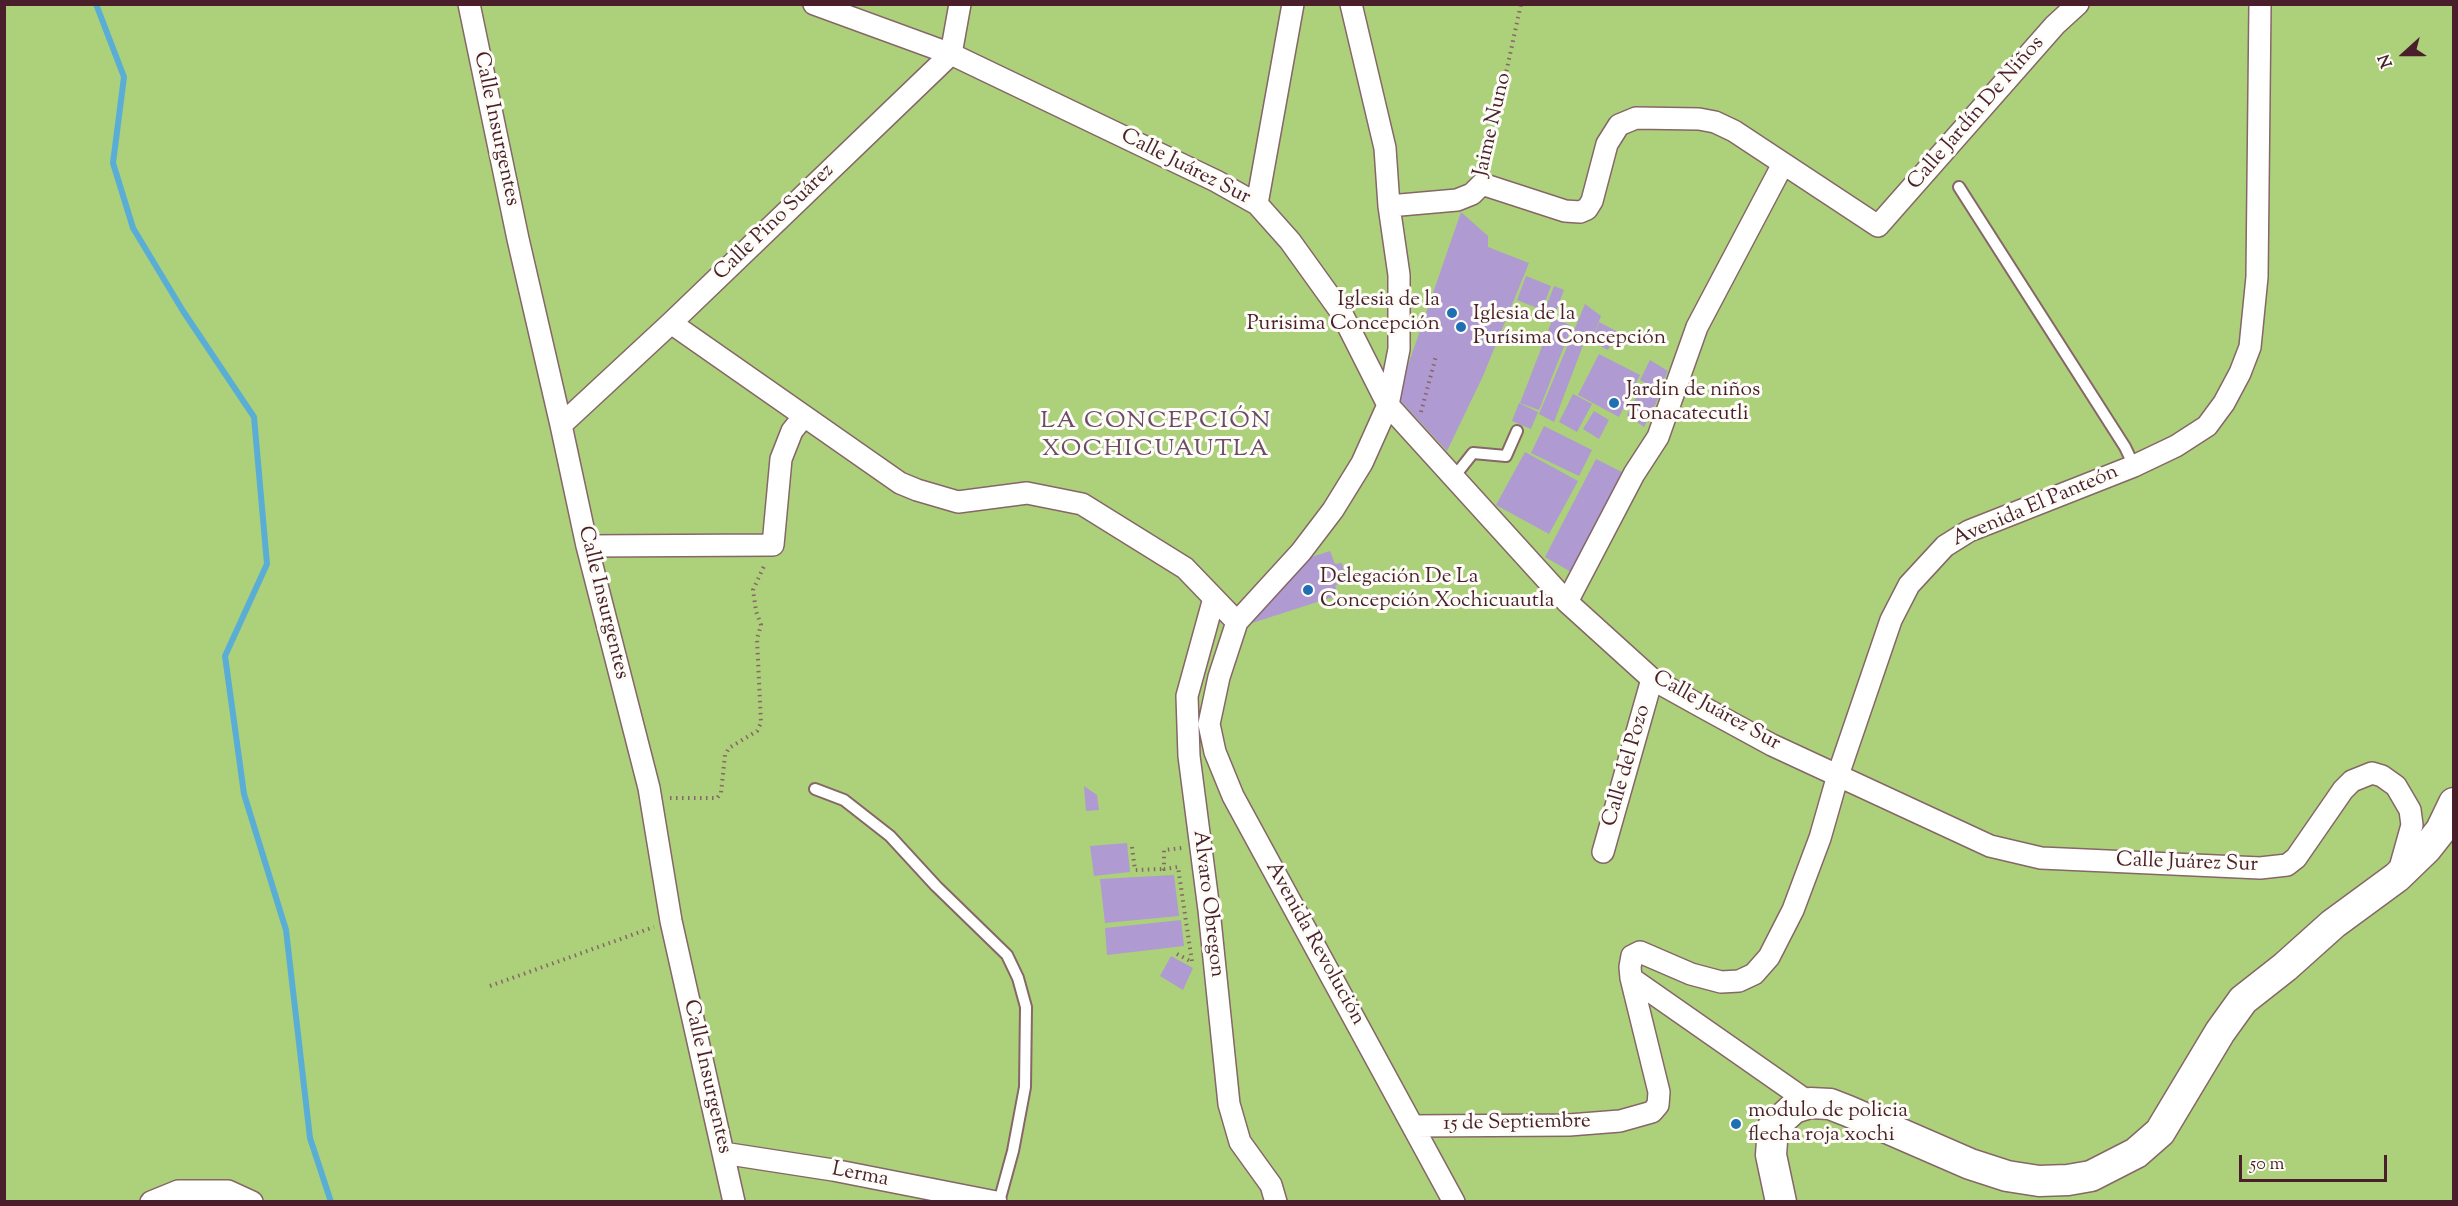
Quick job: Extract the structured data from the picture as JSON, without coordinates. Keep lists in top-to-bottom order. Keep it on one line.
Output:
{"streets":{"street":["Calle Jardín De Niños","Jaime Nuno","Calle Insurgentes","Calle Juárez Sur","Calle Pino Suárez","Avenida El Panteón","Calle del Pozo","Alvaro Obregon","Avenida Revolución","15 de Septiembre","Lerma"]},"crossings":[["Calle Insurgentes","Calle Pino Suárez"],["Calle Insurgentes","Lerma"],["Calle Juárez Sur","Calle Pino Suárez"],["Calle Juárez Sur","Avenida El Panteón"],["Calle Juárez Sur","Calle del Pozo"],["Avenida El Panteón","15 de Septiembre"],["Avenida Revolución","15 de Septiembre"]],"districts":["LA CONCEPCIÓN XOCHICUAUTLA"],"places":["Iglesia de la Purisima Concepción","Iglesia de la Purísima Concepción","Jardin de niños Tonacatecutli","Delegación De La Concepción Xochicuautla","modulo de policia flecha roja xochi"],"scale_bar":"50 m","north":"left"}
